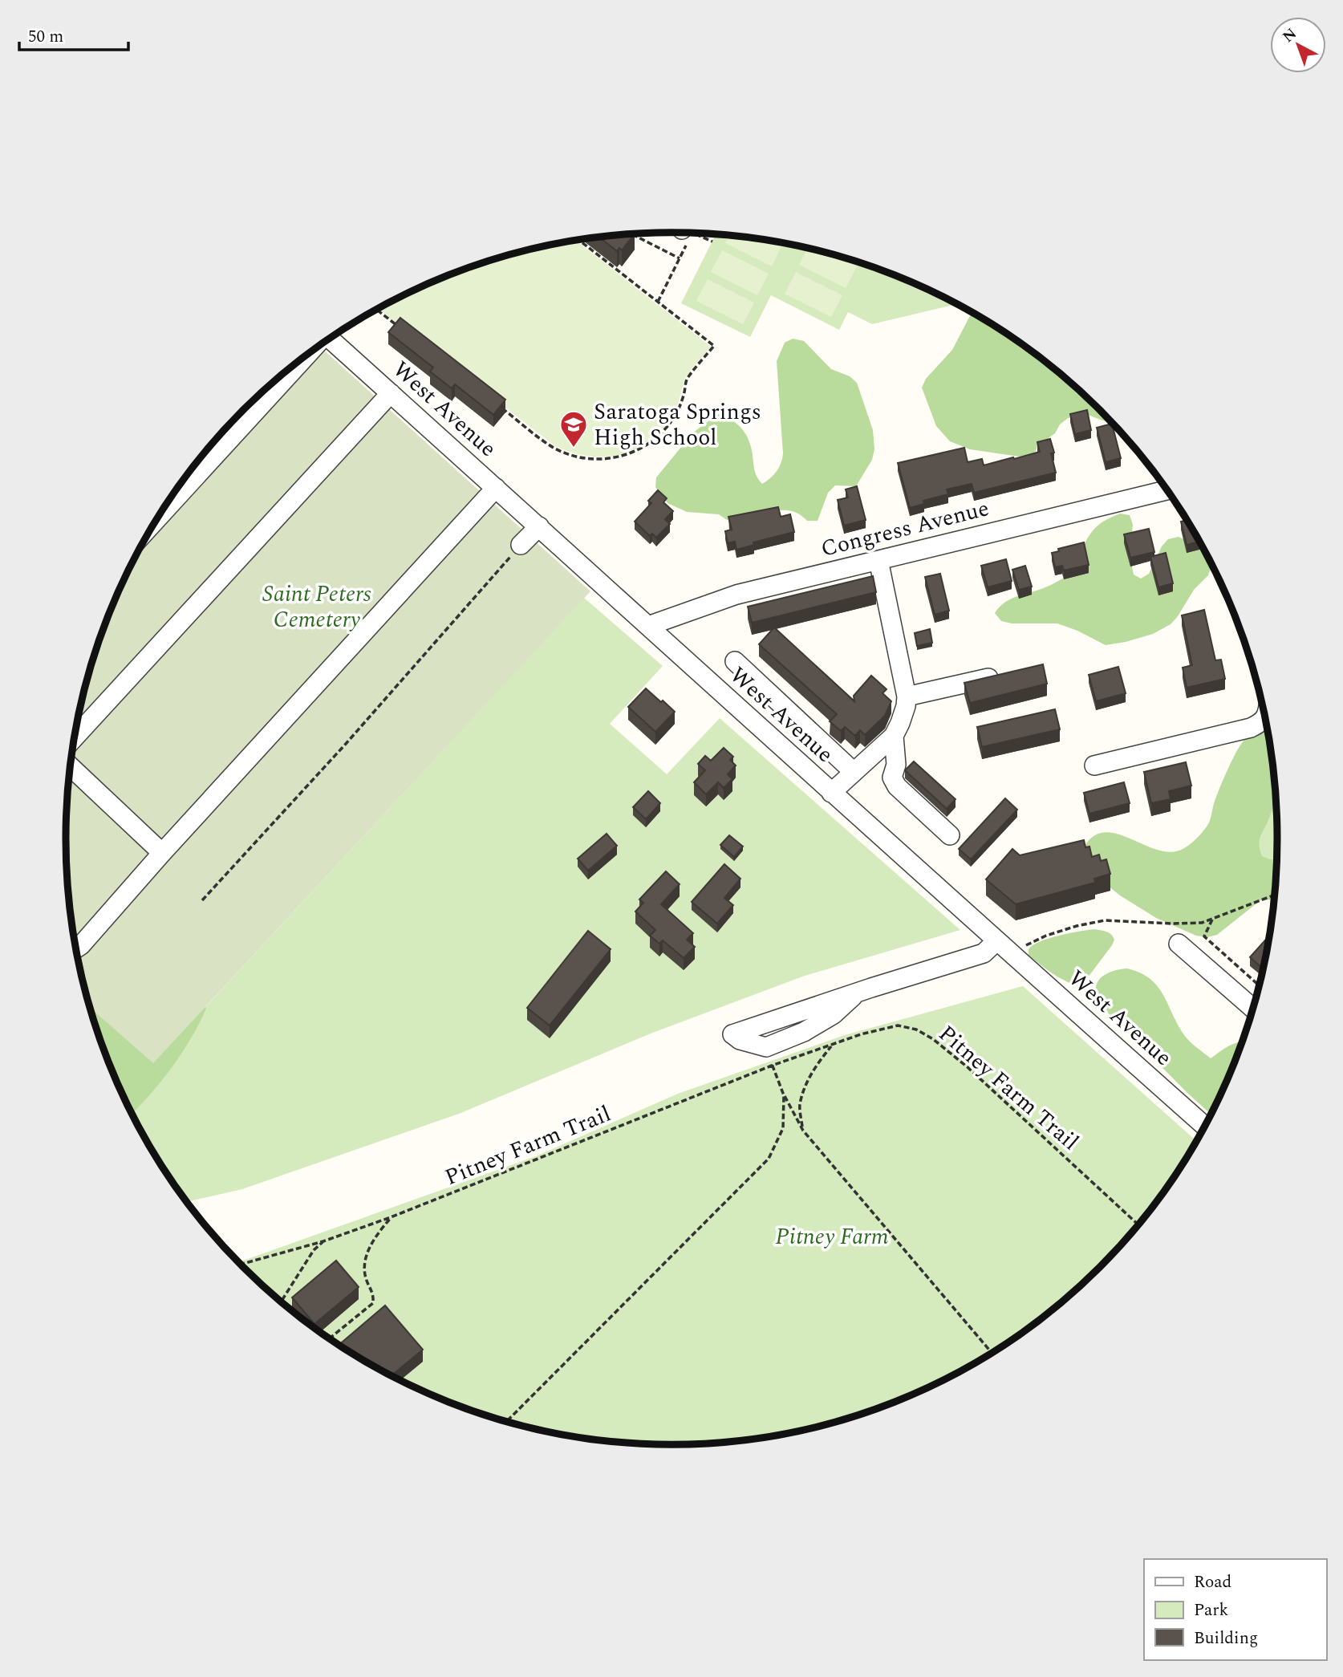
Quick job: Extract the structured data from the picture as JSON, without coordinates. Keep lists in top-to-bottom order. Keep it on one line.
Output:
{"streets":{"street":["West Avenue","Congress Avenue"],"path":["Pitney Farm Trail"]},"crossings":[["West Avenue","Congress Avenue"]],"parks":["Saint Peters Cemetery","Pitney Farm"],"places":{"school or university":["Saratoga Springs High School"]},"legend":["Road","Park","Building"],"scale_bar":"50 m","north":"top left"}
